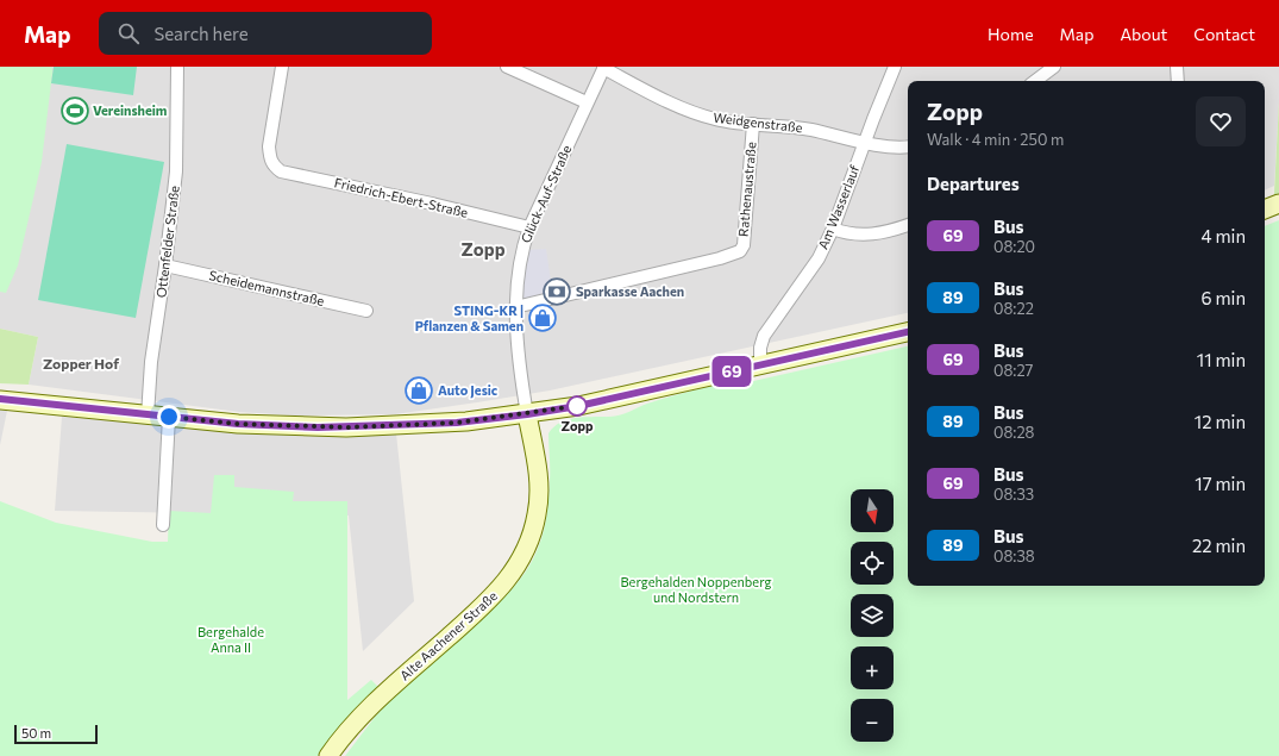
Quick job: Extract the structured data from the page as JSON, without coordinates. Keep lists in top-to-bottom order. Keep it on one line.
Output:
{"streets":{"main road":["Alte Aachener Straße"],"street":["Weidgenstraße","Rathenaustraße","Glück-Auf-Straße","Friedrich-Ebert-Straße","Am Wasserlauf","Ottenfelder Straße","Scheidemannstraße"]},"crossings":[["Weidgenstraße","Rathenaustraße"],["Weidgenstraße","Glück-Auf-Straße"],["Weidgenstraße","Am Wasserlauf"],["Rathenaustraße","Glück-Auf-Straße"],["Glück-Auf-Straße","Friedrich-Ebert-Straße"],["Glück-Auf-Straße","Alte Aachener Straße"],["Ottenfelder Straße","Scheidemannstraße"]],"districts":["Zopp","Zopper Hof"],"parks":["Bergehalden Noppenberg und Nordstern","Bergehalde Anna II"],"places":{"sports":["Vereinsheim"],"bank":["Sparkasse Aachen"],"shop":["STING-KR | Pflanzen & Samen","Auto Jesic"],"other":["Zopp"]},"lines":["bus line 69"],"scale_bar":"50 m","north":"bottom","page":{"header":"Map","search":"Search here","nav":["Home","Map","About","Contact"],"on_map":"69","heading":[["Zopp","Walk · 4 min · 250 m"],"Departures"],"list":[{"mark":"69","name":"Bus","note":"08:20","value":"4 min"},{"mark":"89","name":"Bus","note":"08:22","value":"6 min"},{"mark":"69","name":"Bus","note":"08:27","value":"11 min"},{"mark":"89","name":"Bus","note":"08:28","value":"12 min"},{"mark":"69","name":"Bus","note":"08:33","value":"17 min"},{"mark":"89","name":"Bus","note":"08:38","value":"22 min"}],"map_buttons":["+","−"],"scale":"50 m"}}
